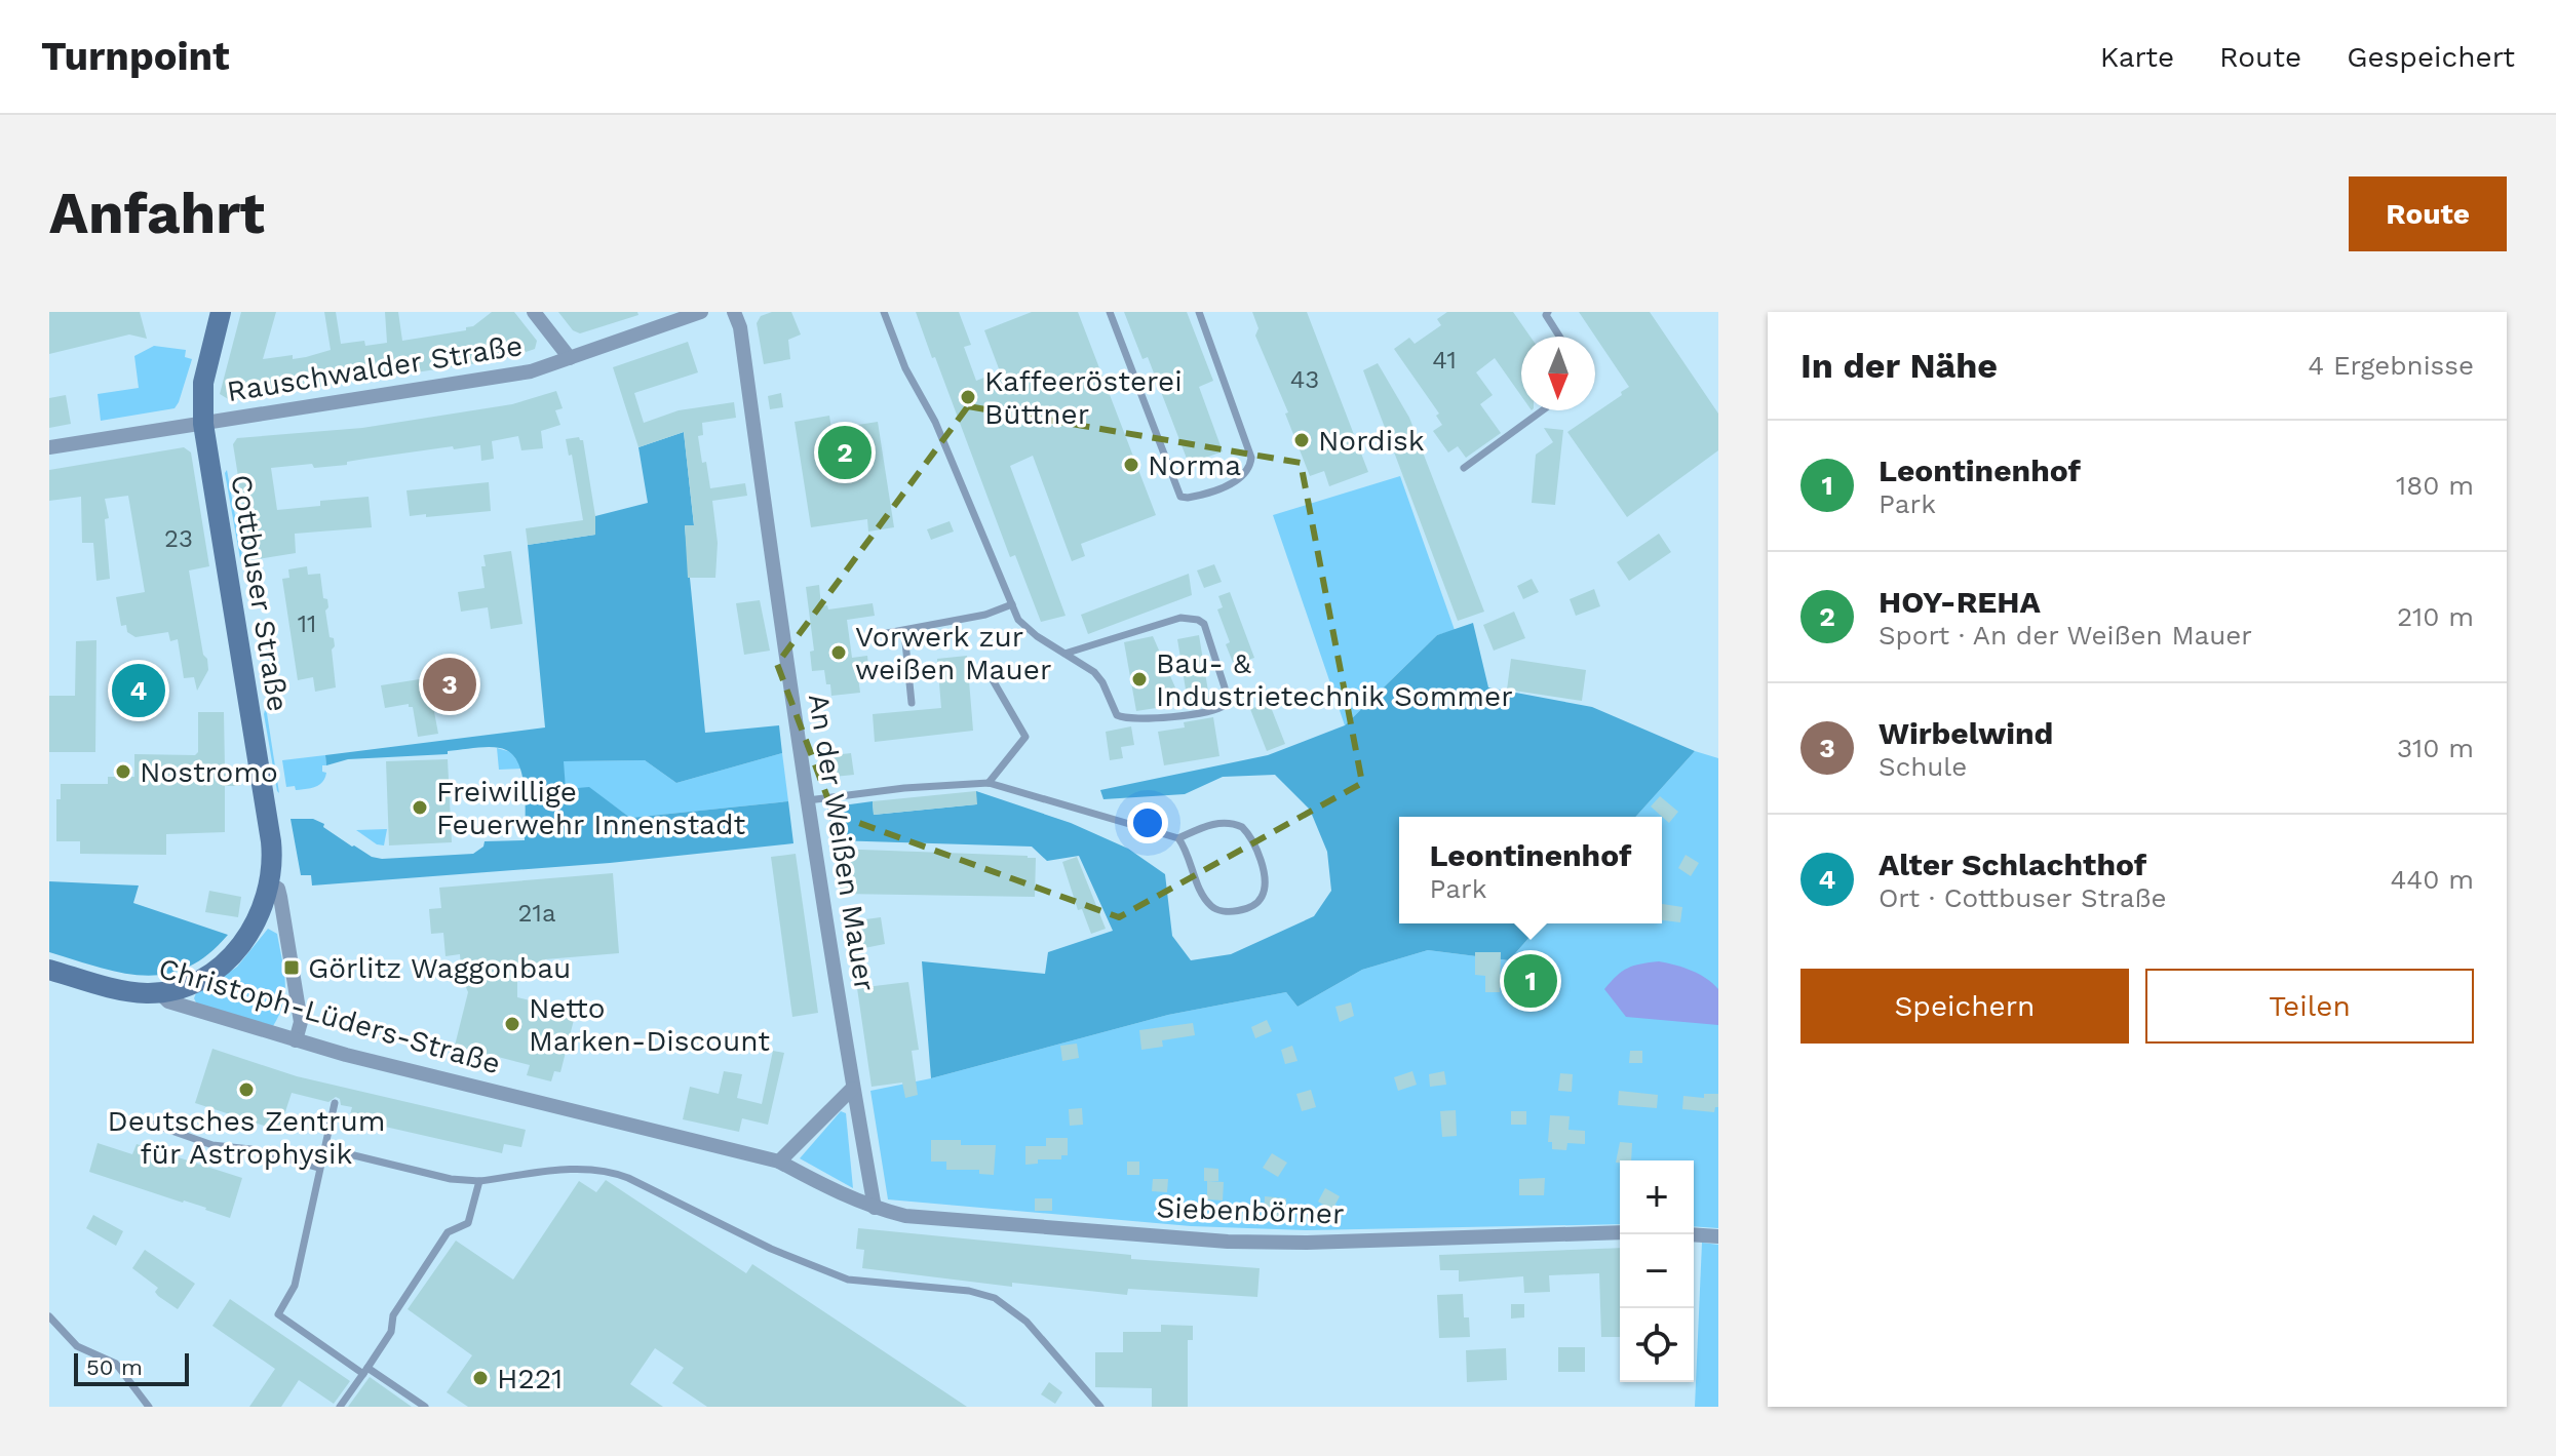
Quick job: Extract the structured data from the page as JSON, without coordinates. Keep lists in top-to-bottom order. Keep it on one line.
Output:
{"streets":{"street":["Rauschwalder Straße","Cottbuser Straße","An der Weißen Mauer","Christoph-Lüders-Straße","Siebenbörner"]},"crossings":[["Rauschwalder Straße","Cottbuser Straße"],["Cottbuser Straße","Christoph-Lüders-Straße"],["An der Weißen Mauer","Christoph-Lüders-Straße"],["An der Weißen Mauer","Siebenbörner"],["Christoph-Lüders-Straße","Siebenbörner"]],"places":{"other":["Kaffeerösterei Büttner","Nordisk","Norma","Vorwerk zur weißen Mauer","Bau- & Industrietechnik Sommer","Nostromo","Freiwillige Feuerwehr Innenstadt","Netto Marken-Discount","Deutsches Zentrum für Astrophysik","H221"],"transit":["Görlitz Waggonbau"]},"house_numbers":["41","43","23","11","21a"],"scale_bar":"50 m","north":"bottom","page":{"header":"Turnpoint","nav":["Karte","Route","Gespeichert"],"buttons":["Route",["Speichern","Teilen"]],"title":"Anfahrt","heading":["In der Nähe","4 Ergebnisse"],"list":[{"mark":"1","name":"Leontinenhof","note":"Park","value":"180 m"},{"mark":"2","name":"HOY-REHA","note":"Sport · An der Weißen Mauer","value":"210 m"},{"mark":"3","name":"Wirbelwind","note":"Schule","value":"310 m"},{"mark":"4","name":"Alter Schlachthof","note":"Ort · Cottbuser Straße","value":"440 m"}],"pins":["2","3","4","1"],"popup":["Leontinenhof","Park"],"map_buttons":["+","−"],"scale":"50 m"}}
